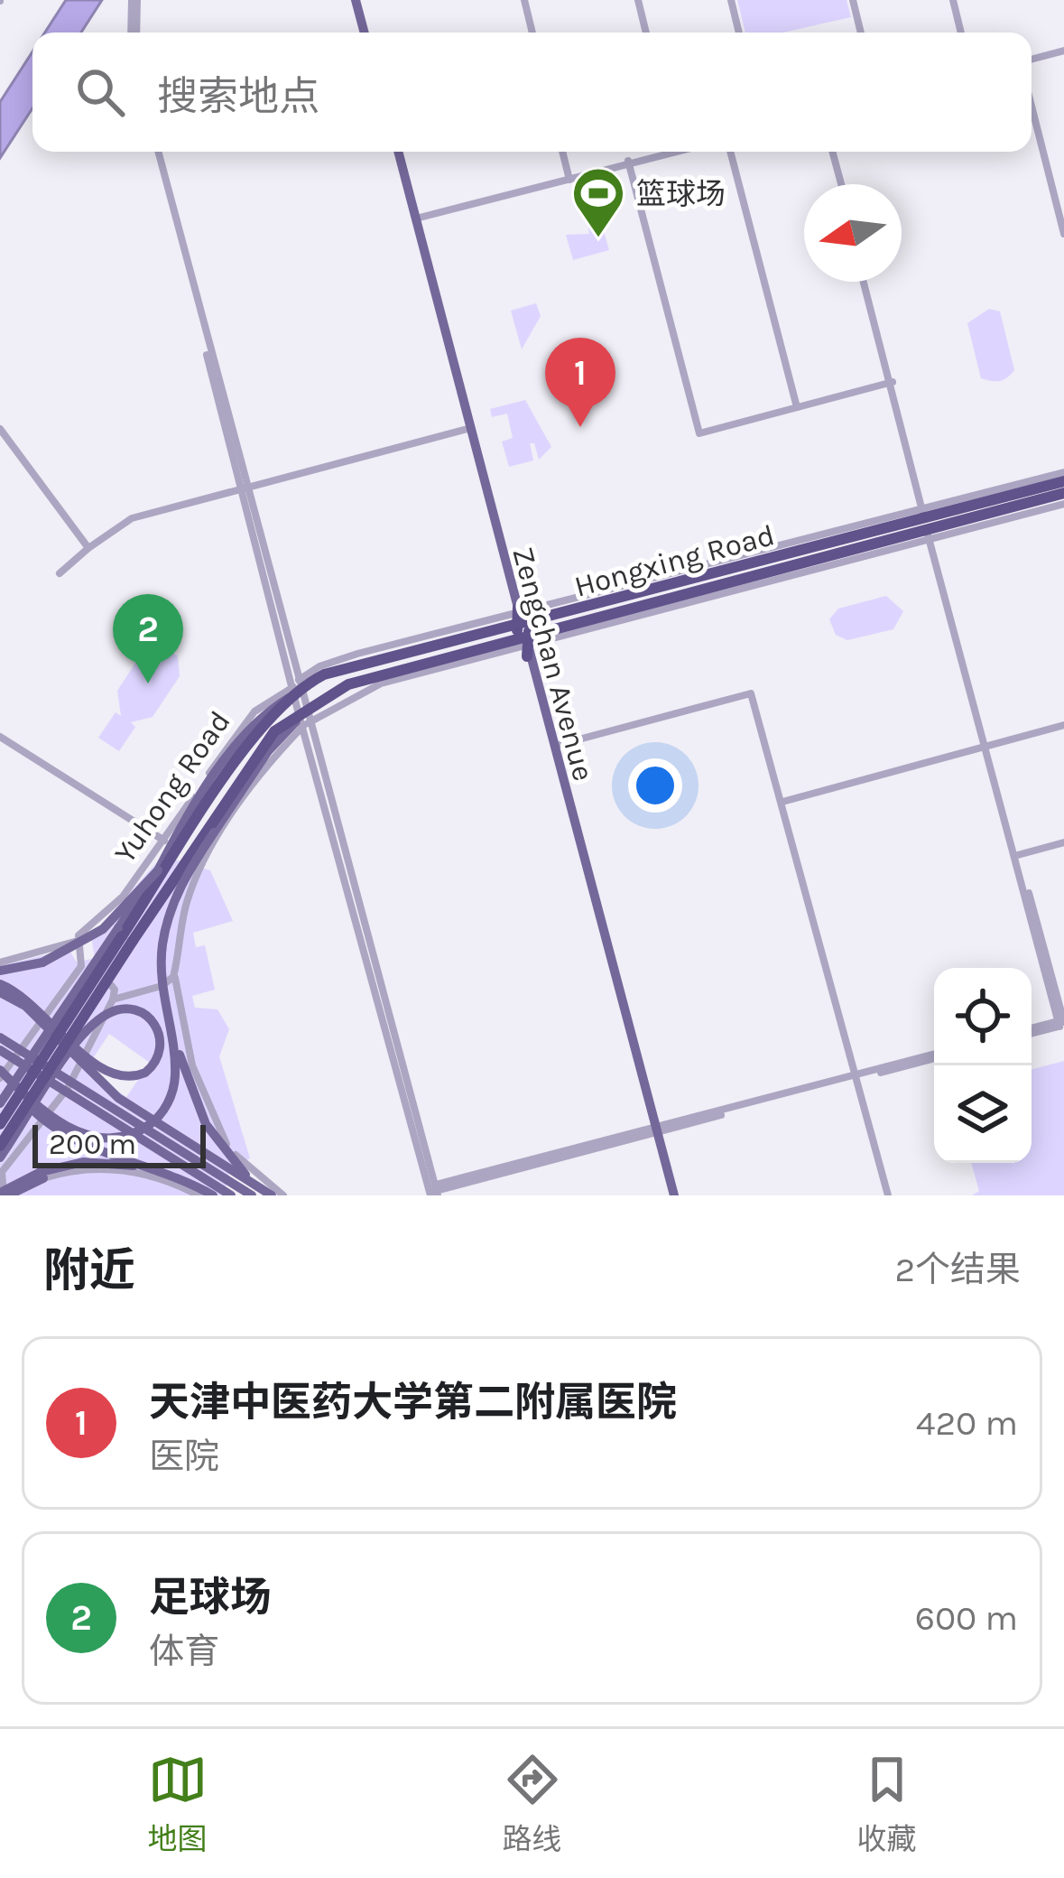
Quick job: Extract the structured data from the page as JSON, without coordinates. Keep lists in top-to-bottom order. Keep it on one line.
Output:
{"streets":{"highway":["Hongxing Road","Yuhong Road"],"main road":["Zengchan Avenue"]},"crossings":[["Hongxing Road","Zengchan Avenue"]],"places":{"sports":["篮球场"]},"scale_bar":"200 m","north":"left","page":{"search":"搜索地点","pins":["1","2"],"scale":"200 m","heading":["附近","2个结果"],"list":[{"mark":"1","name":"天津中医药大学第二附属医院","note":"医院","value":"420 m"},{"mark":"2","name":"足球场","note":"体育","value":"600 m"}],"nav":["地图","路线","收藏"]}}
